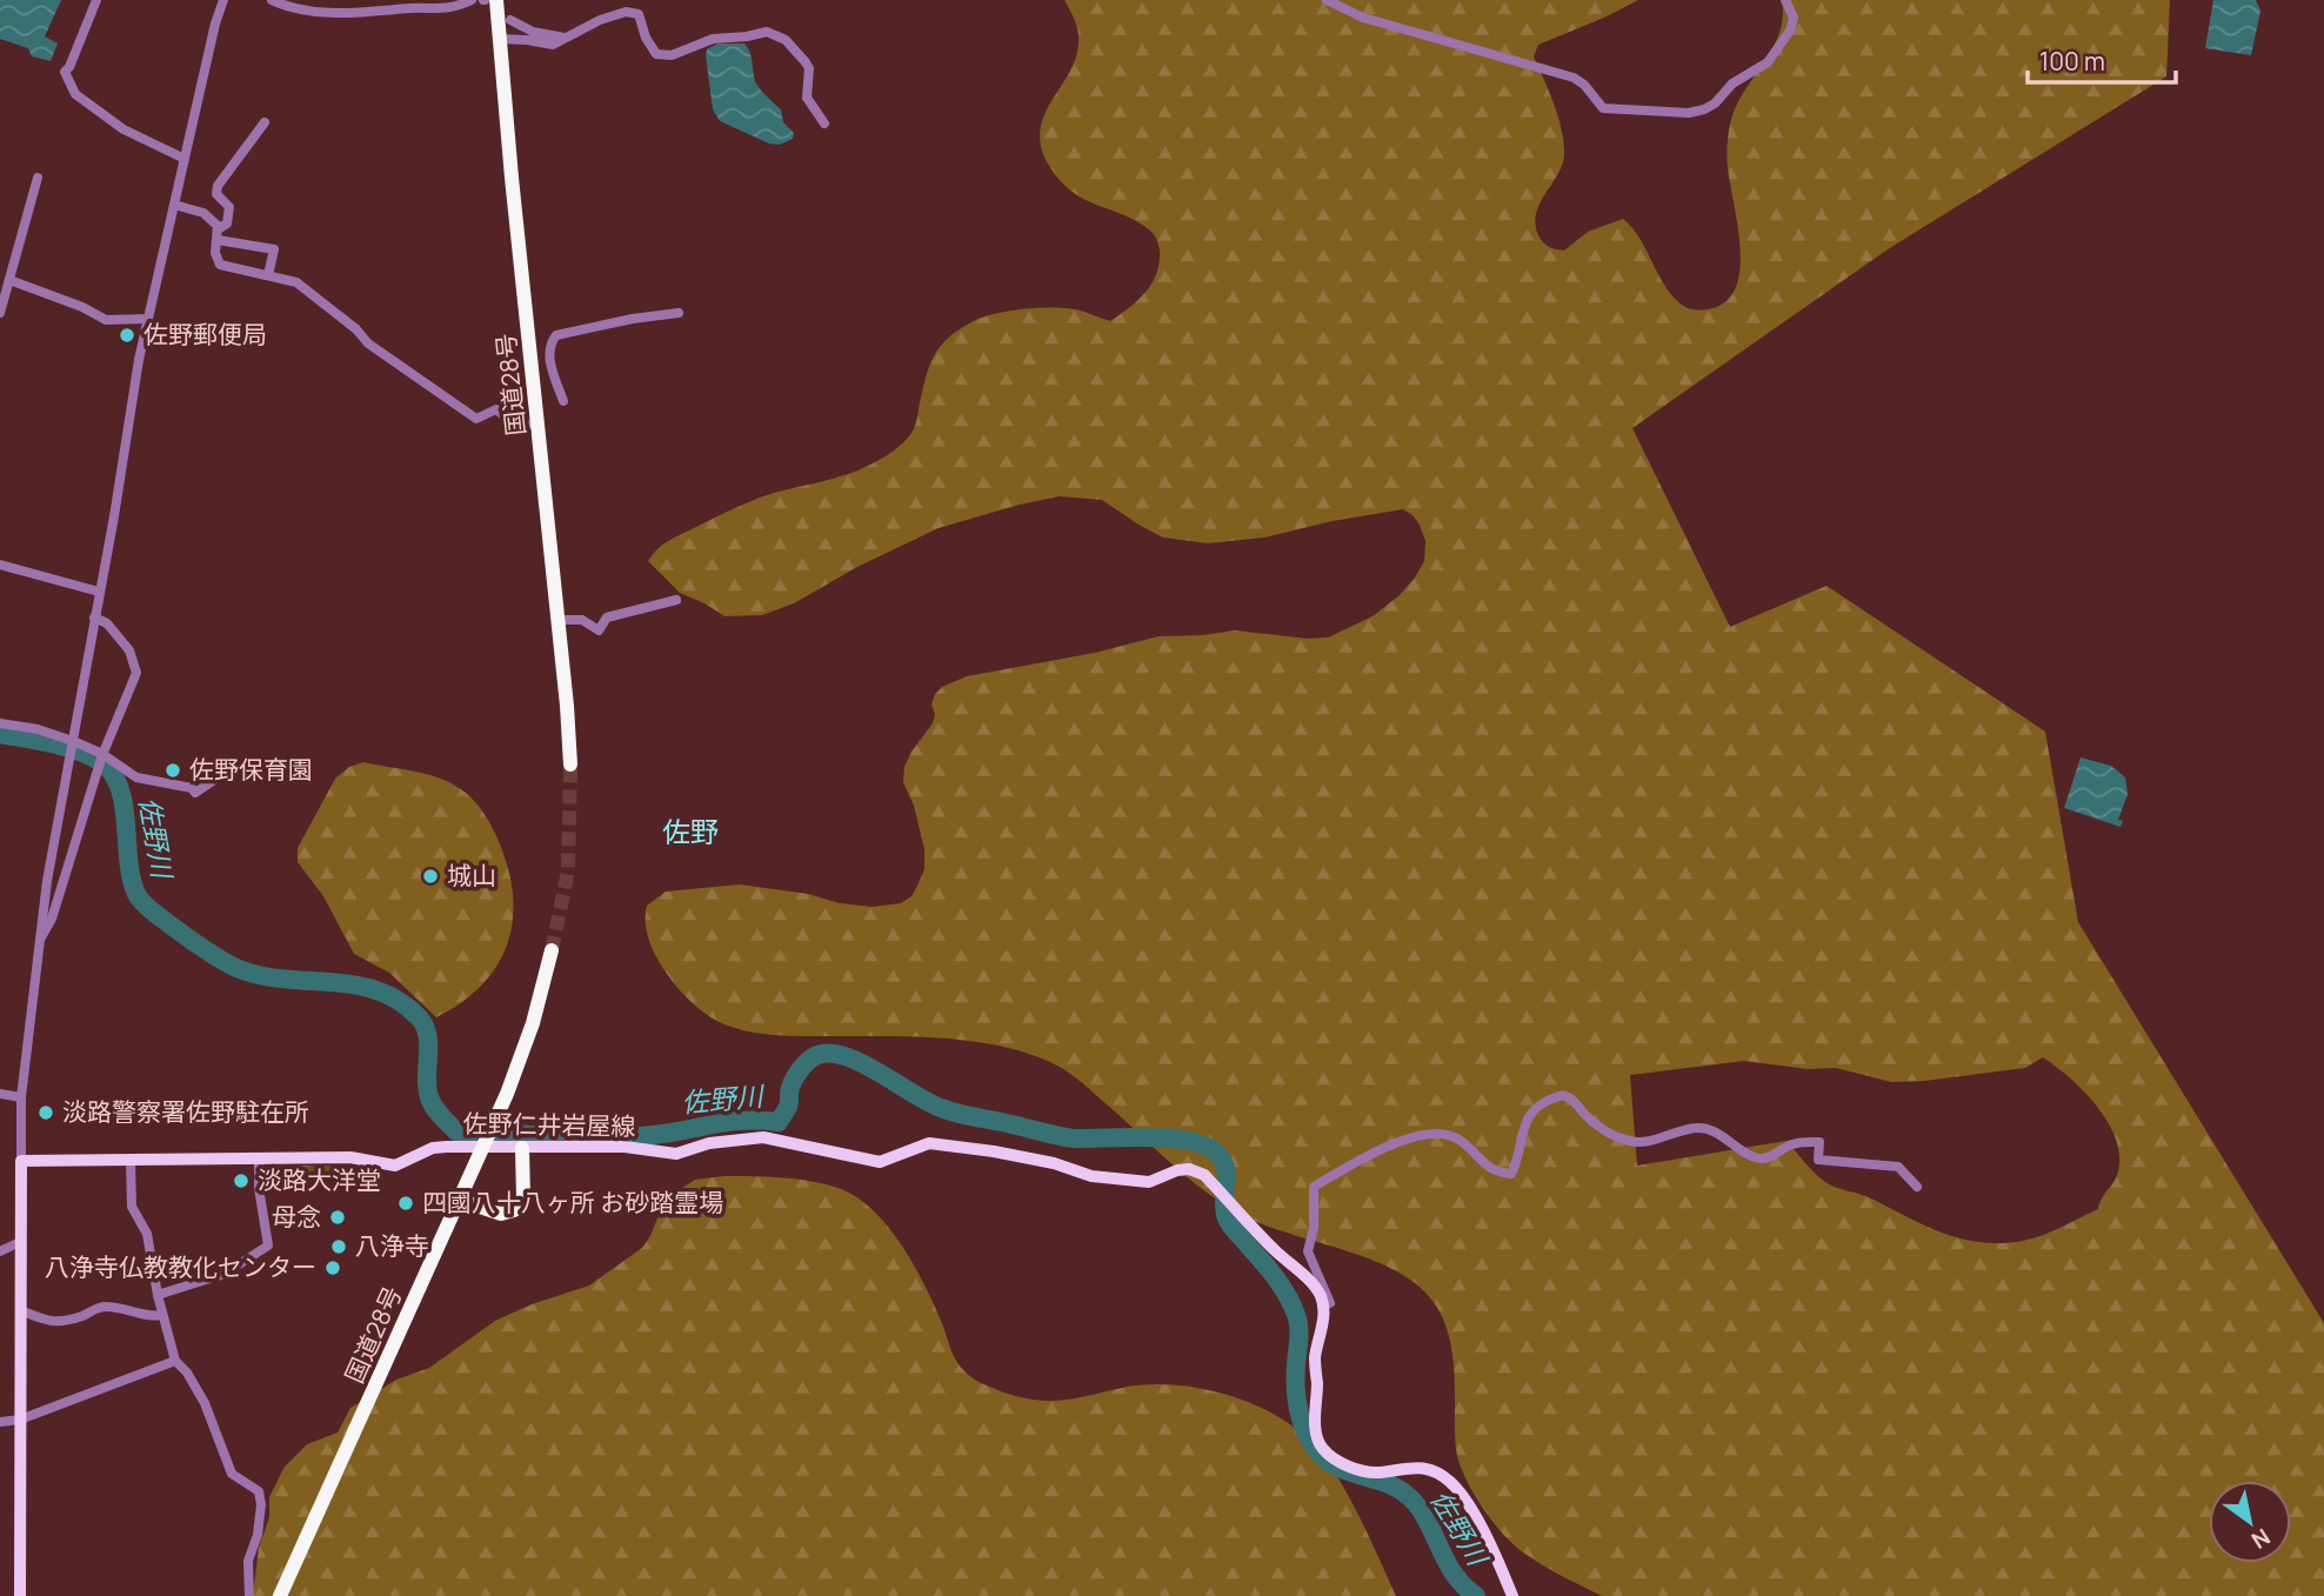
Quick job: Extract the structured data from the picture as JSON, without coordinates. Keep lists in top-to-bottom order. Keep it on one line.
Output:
{"streets":{"highway":["国道28号"],"main road":["佐野仁井岩屋線"]},"districts":["佐野"],"water":["佐野川"],"places":["佐野郵便局","佐野保育園","城山","淡路警察署佐野駐在所","淡路大洋堂","四國八十八ヶ所 お砂踏霊場","母念","八浄寺","八浄寺仏教教化センター"],"scale_bar":"100 m","north":"bottom right"}
